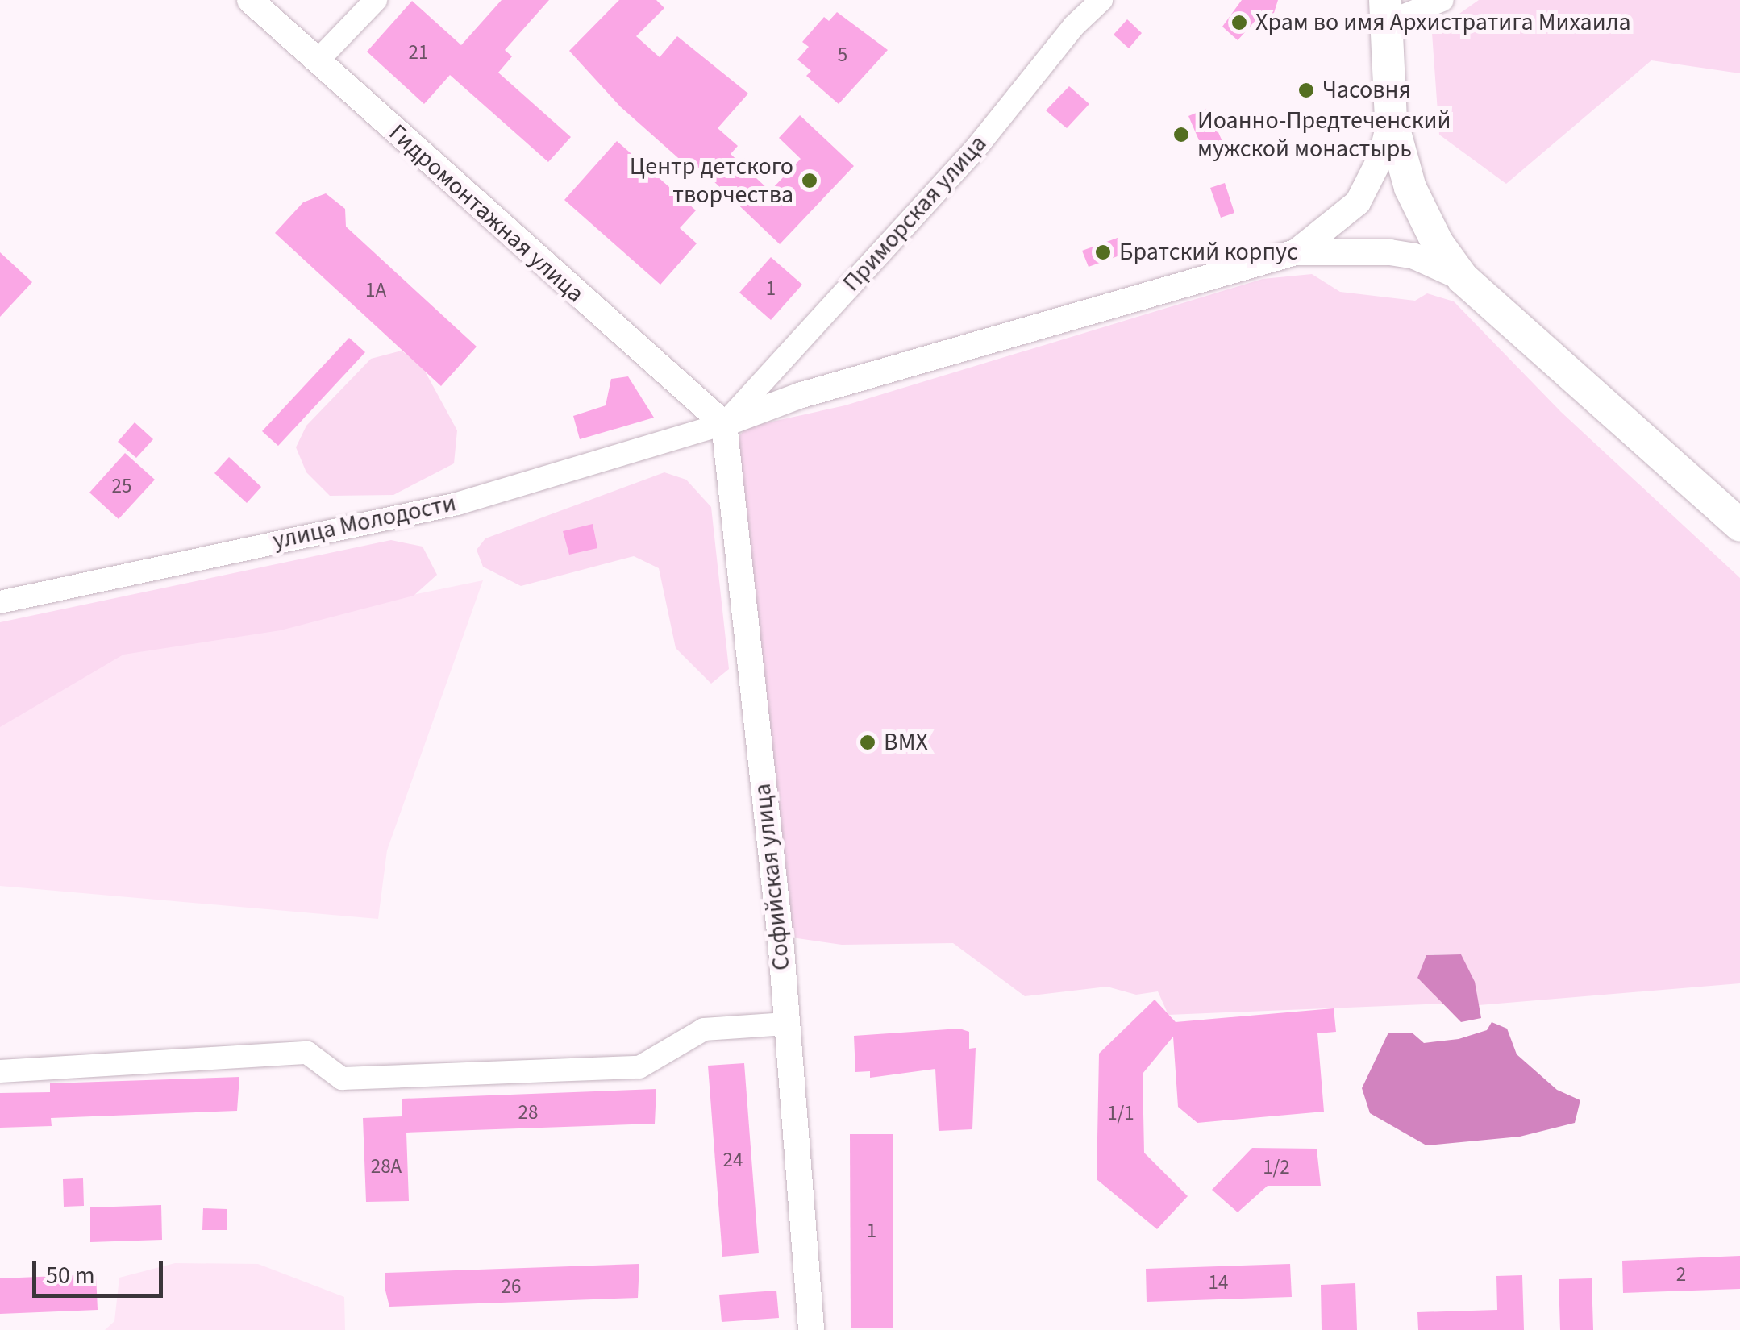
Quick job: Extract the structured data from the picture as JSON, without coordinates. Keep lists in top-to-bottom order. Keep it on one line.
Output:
{"streets":{"main road":["Гидромонтажная улица","Софийская улица"],"street":["Приморская улица","улица Молодости"]},"crossings":[["Гидромонтажная улица","Приморская улица"],["Гидромонтажная улица","улица Молодости"],["Гидромонтажная улица","Софийская улица"],["Приморская улица","улица Молодости"],["Приморская улица","Софийская улица"],["улица Молодости","Софийская улица"]],"places":["Храм во имя Архистратига Михаила","Часовня","Иоанно-Предтеченский мужской монастырь","Центр детского творчества","Братский корпус","BMX"],"house_numbers":["21","5","1","1А","25","28","1/1","24","28А","1/2","1","2","14","26"],"scale_bar":"50 m"}
